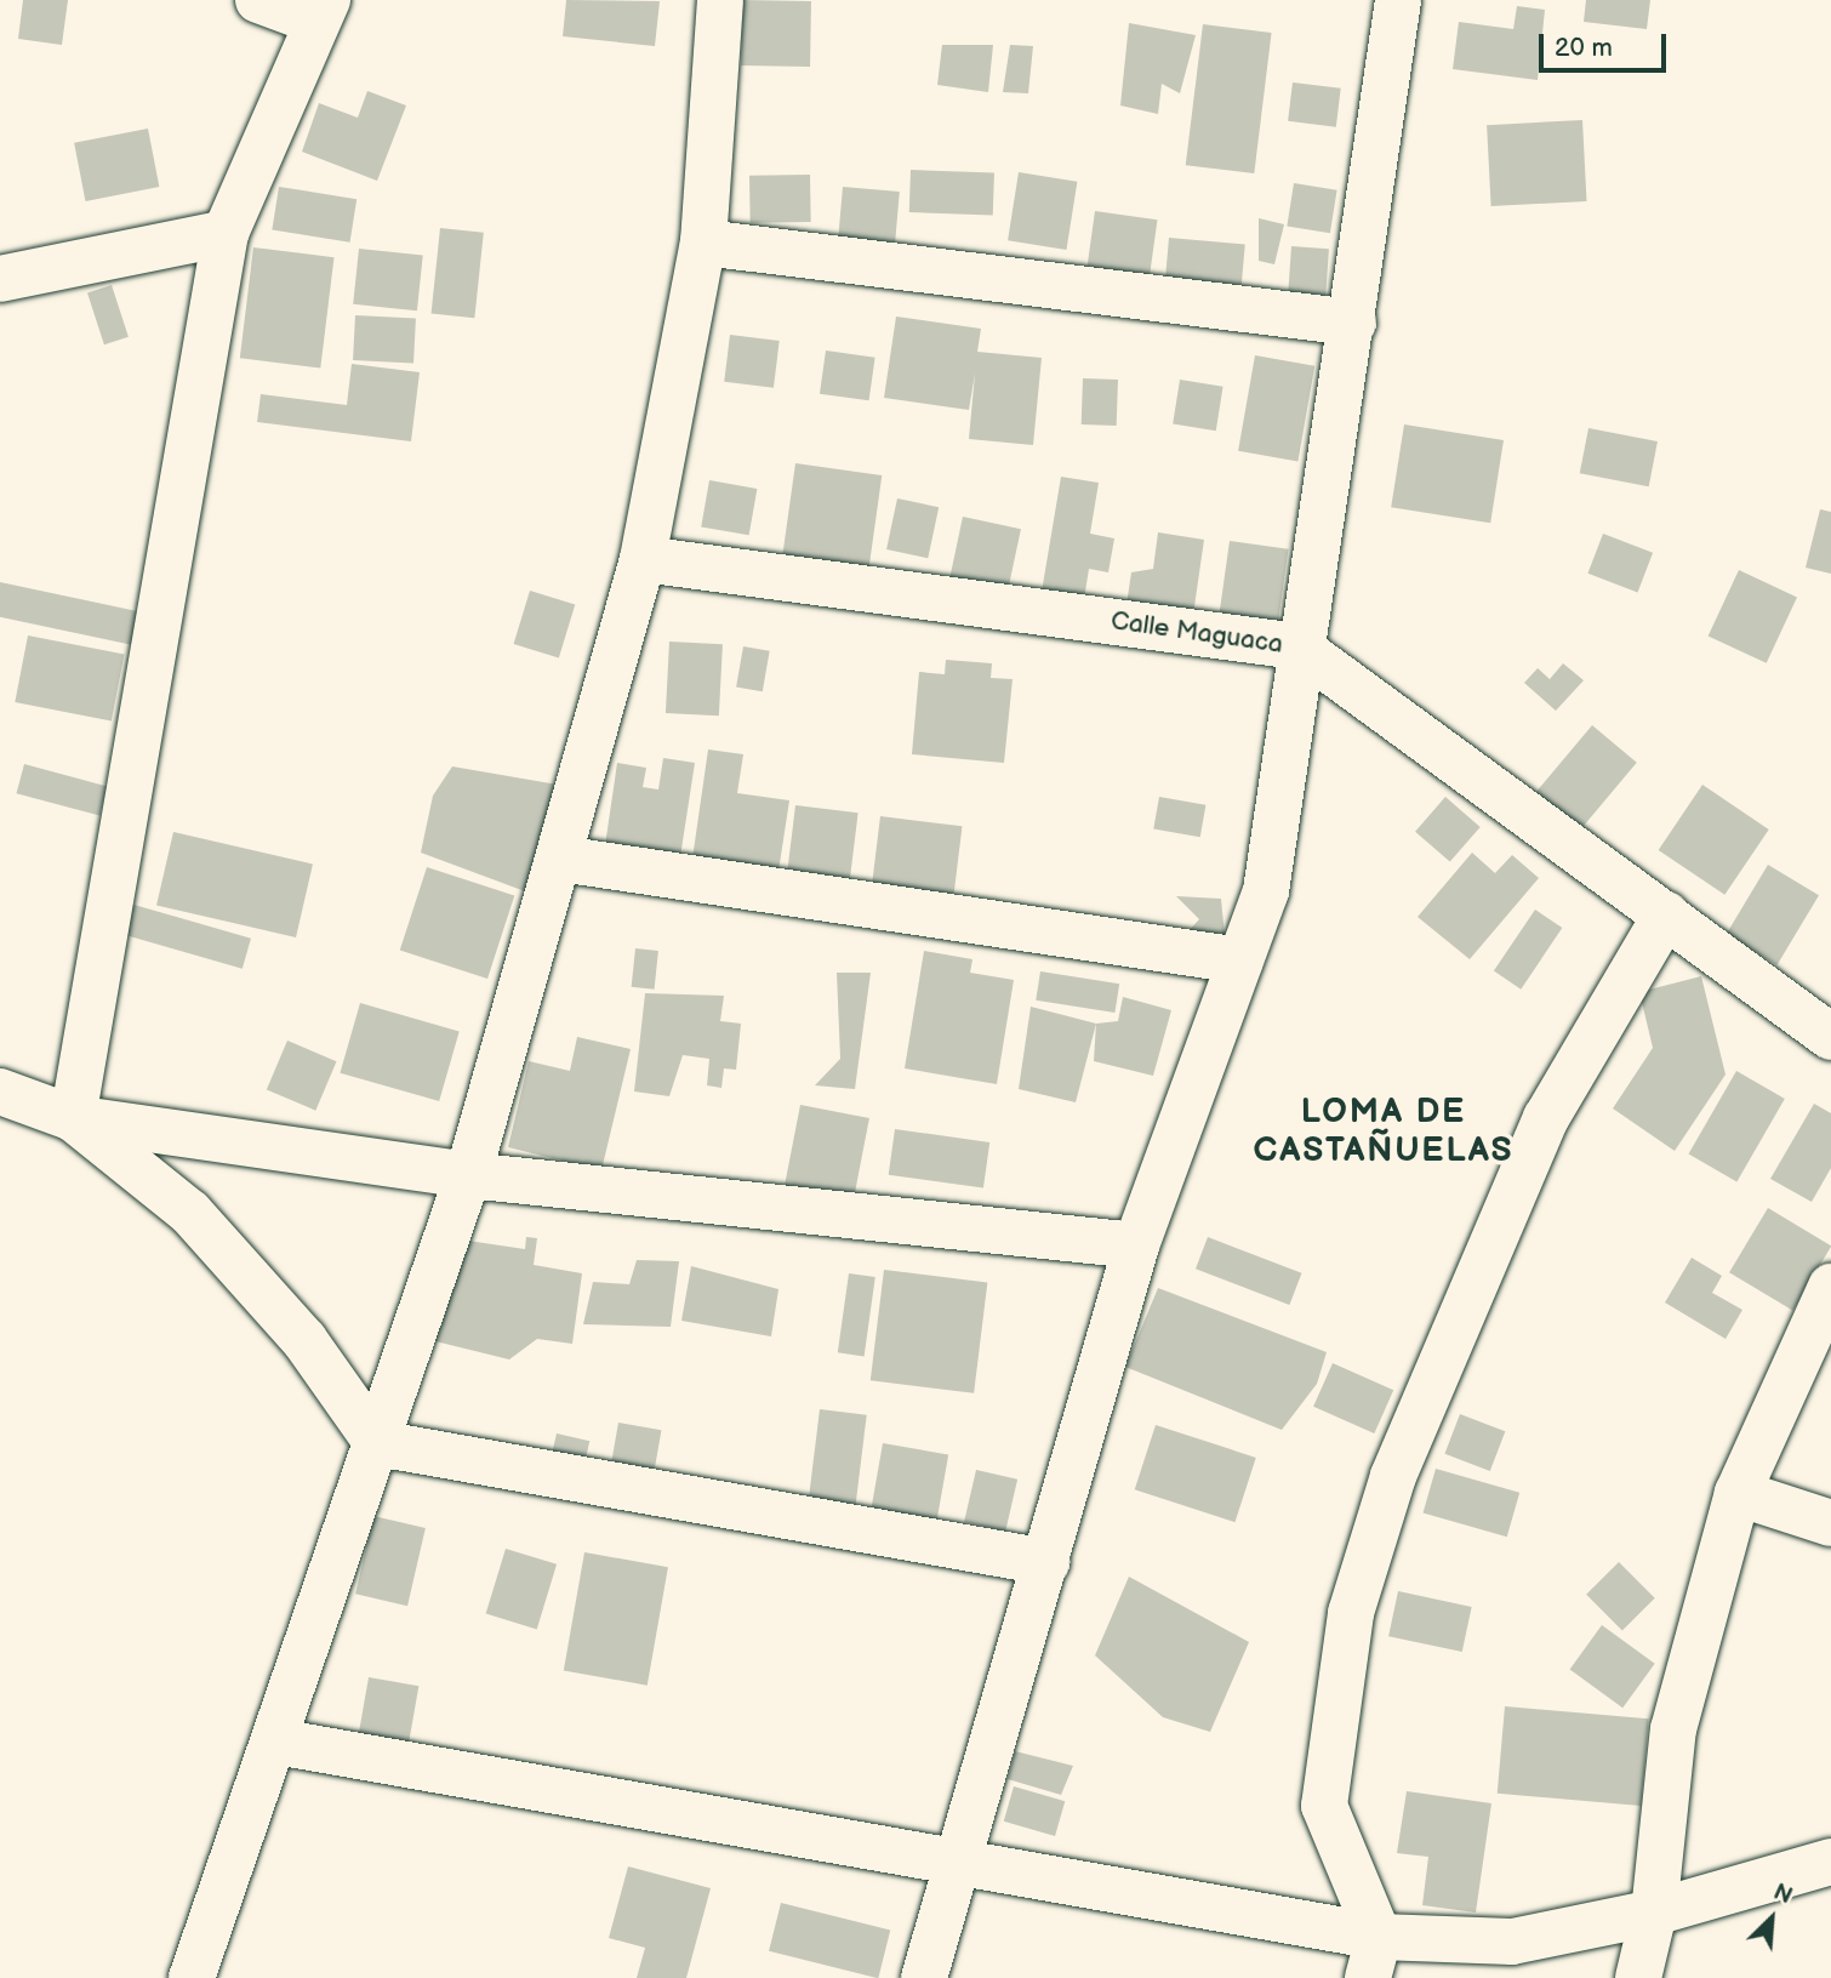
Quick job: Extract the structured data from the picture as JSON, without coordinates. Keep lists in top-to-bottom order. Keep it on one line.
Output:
{"streets":{"street":["Calle Maguaca"]},"districts":["LOMA DE CASTAÑUELAS"],"scale_bar":"20 m","north":"top right"}
